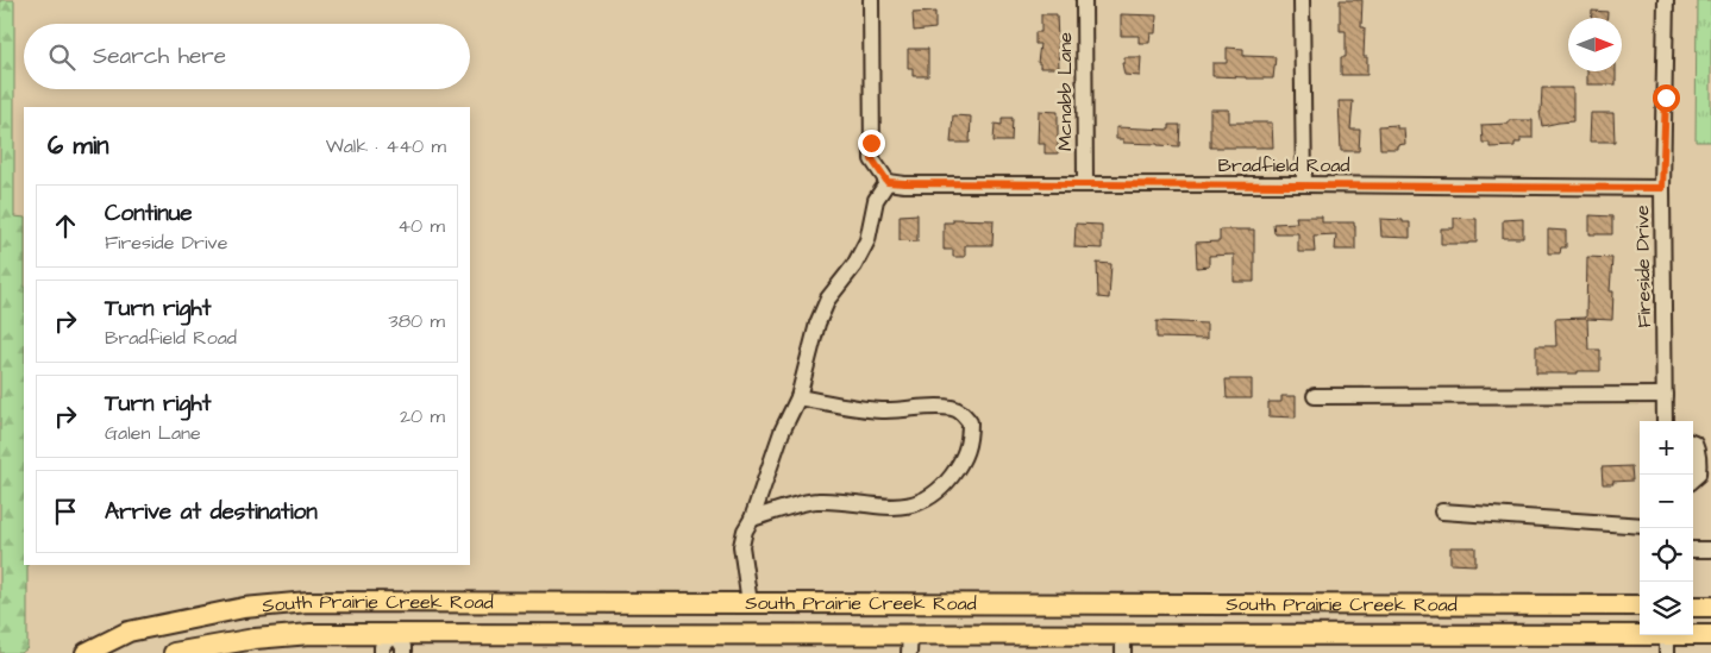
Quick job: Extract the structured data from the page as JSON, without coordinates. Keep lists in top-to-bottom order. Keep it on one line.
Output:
{"streets":{"main road":["South Prairie Creek Road"],"street":["Mcnabb Lane","Bradfield Road","Fireside Drive"]},"crossings":[["Mcnabb Lane","Bradfield Road"],["Bradfield Road","Fireside Drive"]],"north":"right","page":{"search":"Search here","heading":["6 min","Walk · 440 m"],"list":[["Continue","Fireside Drive","40 m"],["Turn right","Bradfield Road","380 m"],["Turn right","Galen Lane","20 m"],"Arrive at destination"],"map_buttons":["+","−"]}}
